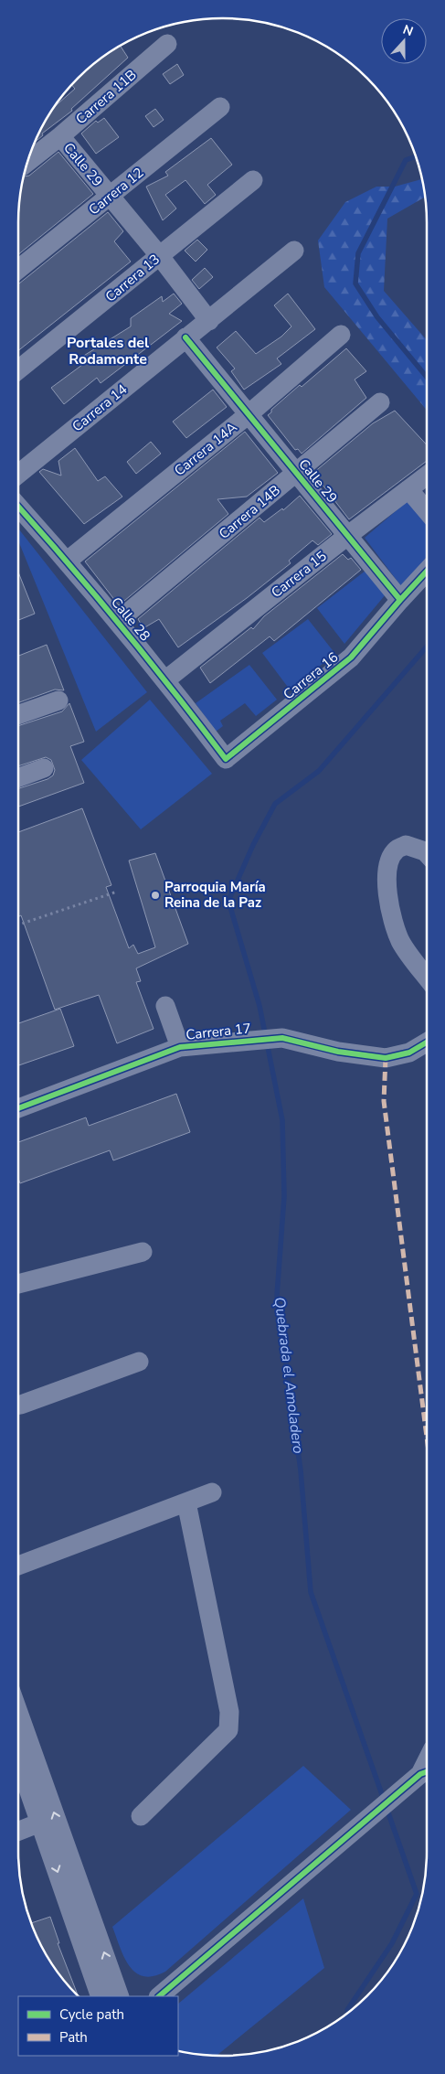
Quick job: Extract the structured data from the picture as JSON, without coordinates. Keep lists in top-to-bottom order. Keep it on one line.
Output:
{"streets":{"street":["Carrera 11B","Calle 29","Carrera 12","Carrera 13","Carrera 14","Carrera 14A","Carrera 14B","Carrera 15","Calle 28","Carrera 16","Carrera 17"]},"crossings":[["Carrera 11B","Calle 29"],["Calle 29","Carrera 12"],["Calle 29","Carrera 13"],["Calle 29","Carrera 14"],["Calle 29","Carrera 14A"],["Calle 29","Carrera 14B"],["Calle 29","Carrera 15"],["Calle 29","Carrera 16"],["Carrera 14A","Calle 28"],["Carrera 14B","Calle 28"],["Carrera 15","Calle 28"],["Calle 28","Carrera 16"]],"districts":["Portales del Rodamonte"],"water":["Quebrada el Amoladero"],"places":["Parroquia María Reina de la Paz"],"legend":["Cycle path","Path"],"north":"top"}
